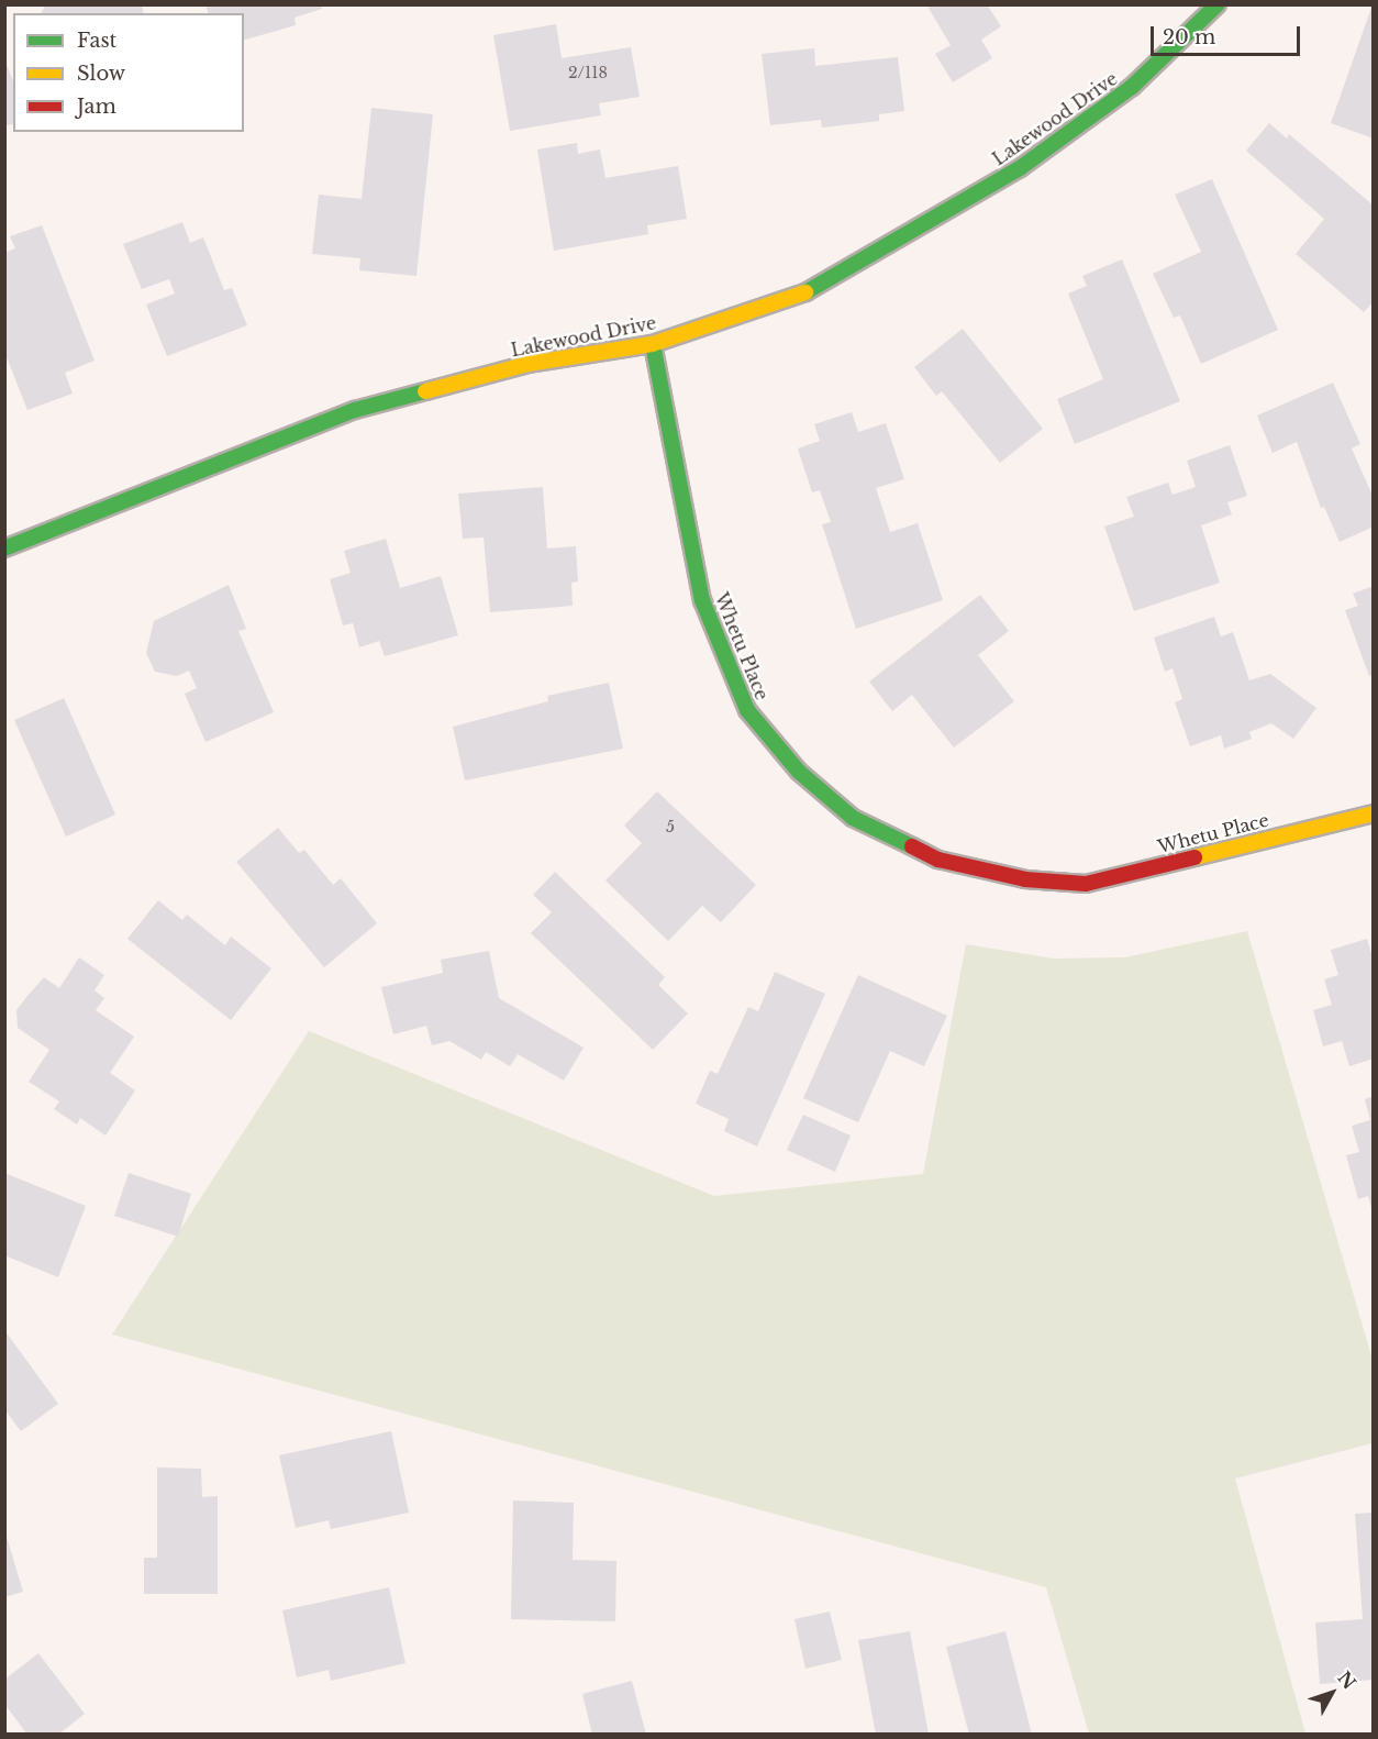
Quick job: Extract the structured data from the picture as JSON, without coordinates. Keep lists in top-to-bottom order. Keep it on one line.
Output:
{"streets":{"street":["Lakewood Drive","Whetu Place"]},"crossings":[["Lakewood Drive","Whetu Place"]],"house_numbers":["2/118","5"],"legend":["Fast","Slow","Jam"],"scale_bar":"20 m","north":"top right"}
